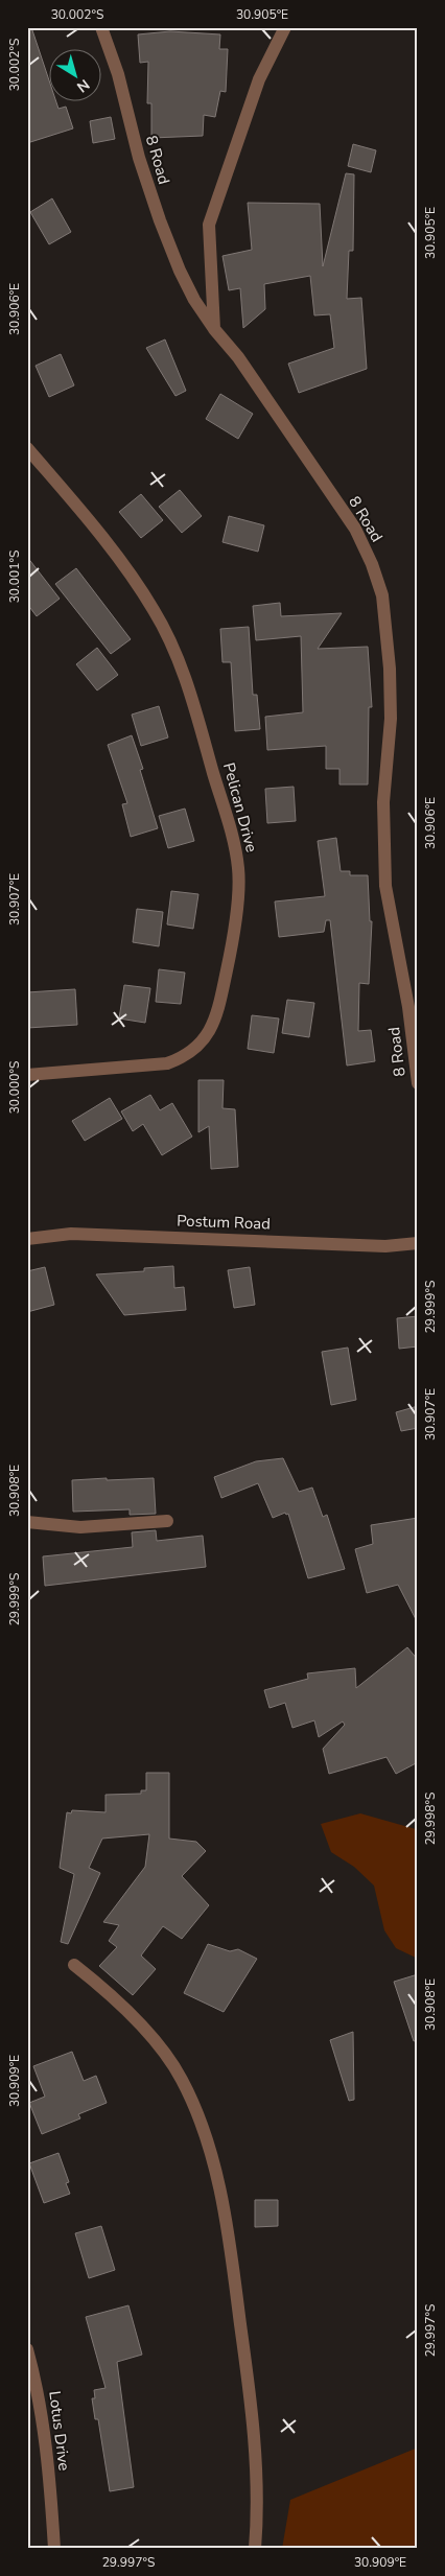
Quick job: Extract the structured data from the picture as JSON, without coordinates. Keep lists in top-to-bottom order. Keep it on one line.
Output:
{"streets":{"street":["8 Road","Pelican Drive","Postum Road","Lotus Drive"]},"north":"bottom right","coordinates":["30.002°S","30.905°E","30.906°E","30.001°S","30.907°E","30.000°S","29.999°S","30.908°E","29.998°S","30.909°E","29.997°S"]}
